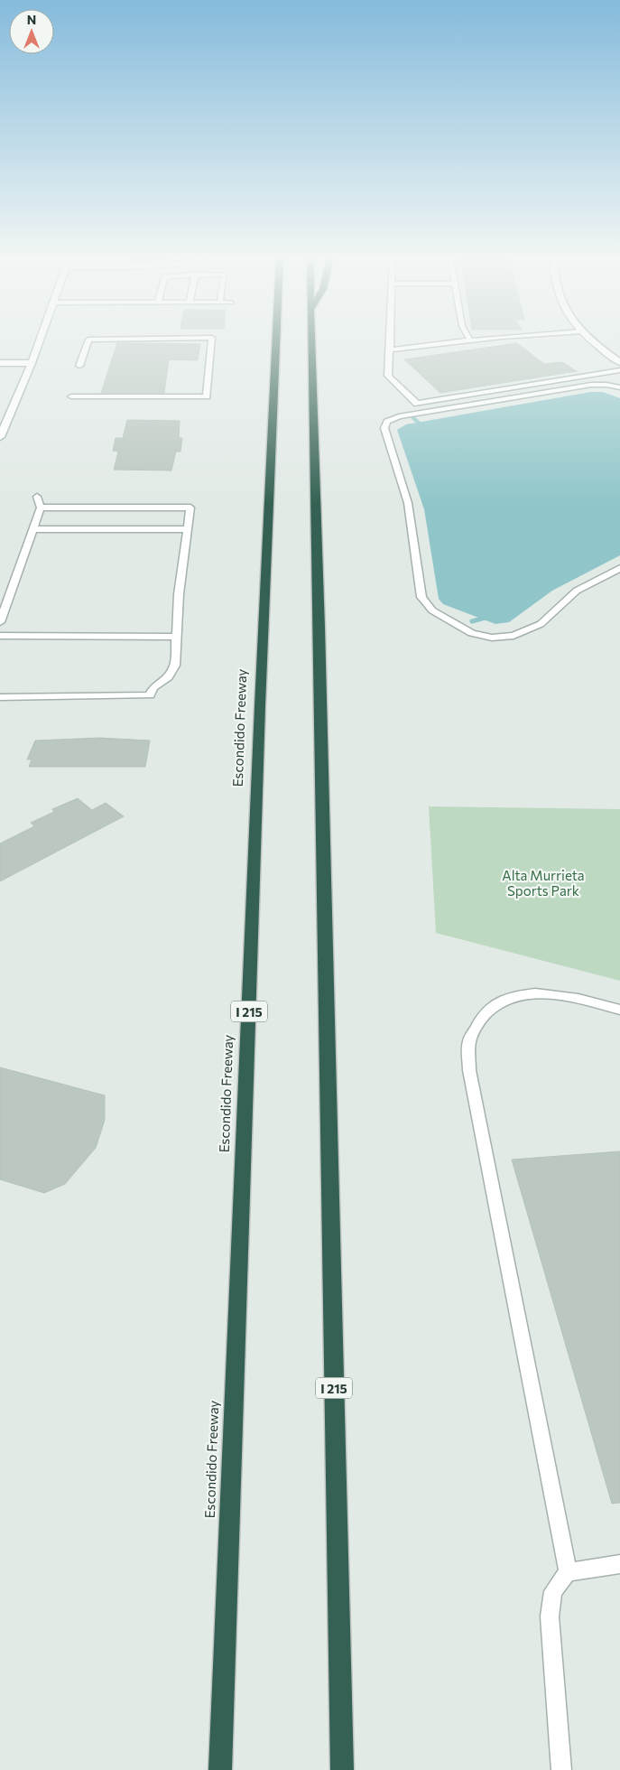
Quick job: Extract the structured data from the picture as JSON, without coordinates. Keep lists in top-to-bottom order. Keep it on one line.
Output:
{"streets":{"highway":["Escondido Freeway","I 215"]},"parks":["Alta Murrieta Sports Park"],"north":"top"}
